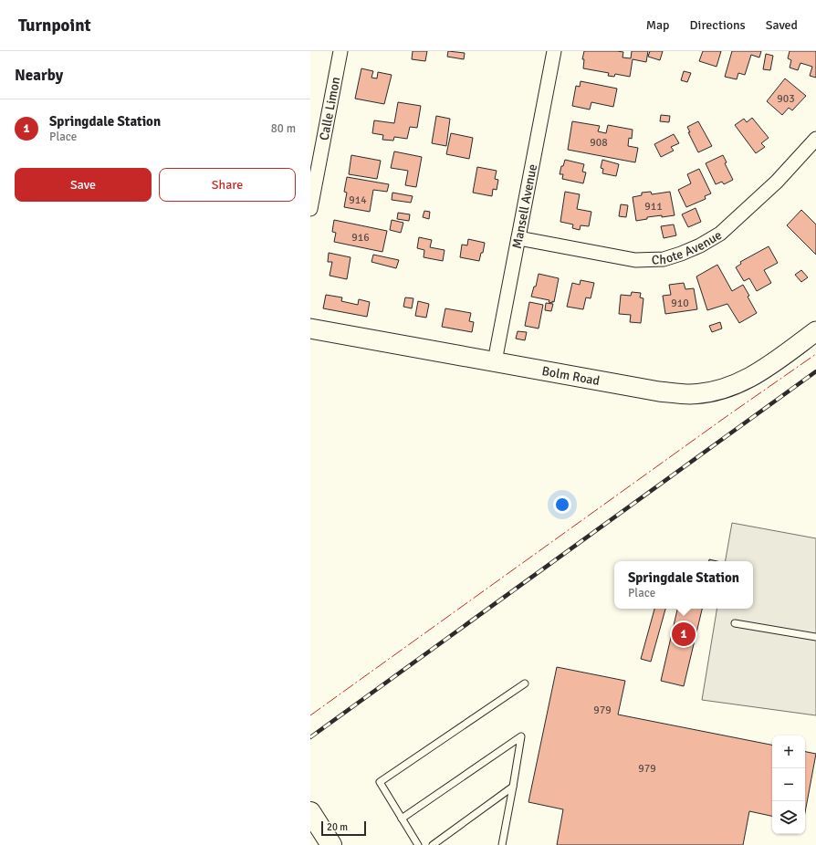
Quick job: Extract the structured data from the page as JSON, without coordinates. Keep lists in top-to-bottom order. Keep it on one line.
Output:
{"streets":{"street":["Calle Limon","Mansell Avenue","Chote Avenue","Bolm Road"]},"crossings":[["Mansell Avenue","Chote Avenue"],["Mansell Avenue","Bolm Road"]],"house_numbers":["903","908","914","911","916","910","979","979"],"scale_bar":"20 m","page":{"header":"Turnpoint","nav":["Map","Directions","Saved"],"heading":"Nearby","list":[{"mark":"1","name":"Springdale Station","note":"Place","value":"80 m"}],"buttons":["Save","Share"],"popup":["Springdale Station","Place"],"pins":"1","map_buttons":["+","−"],"scale":"20 m"}}
